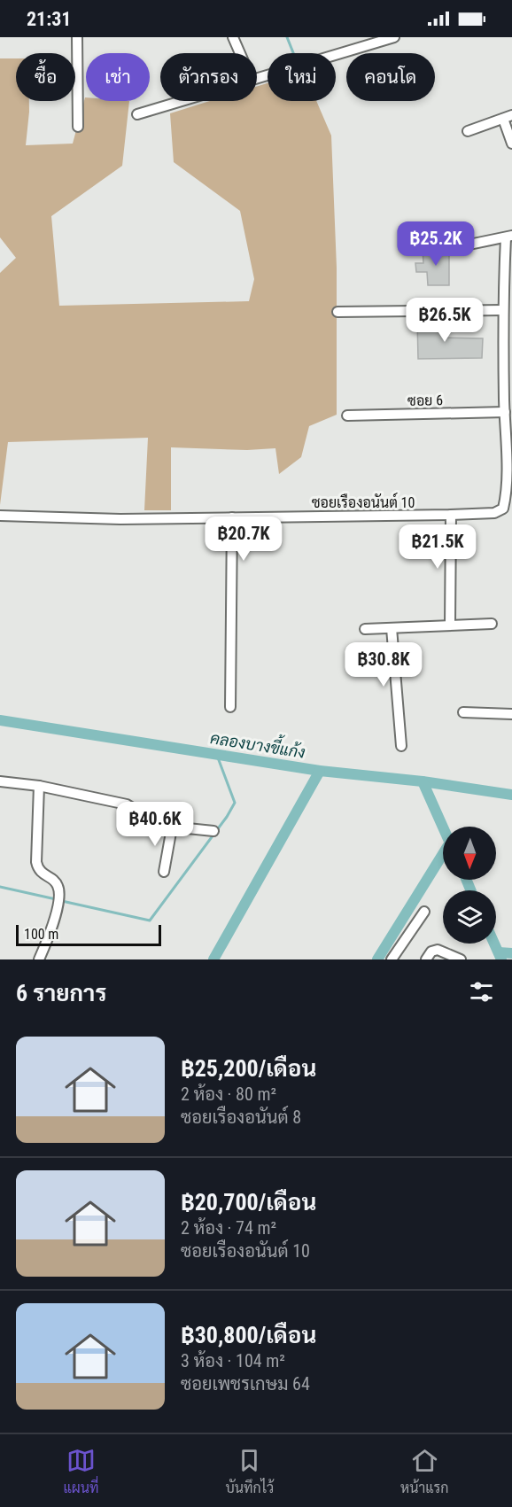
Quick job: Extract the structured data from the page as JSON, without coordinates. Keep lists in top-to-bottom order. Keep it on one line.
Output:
{"streets":{"street":["ซอย 6","ซอยเรืองอนันต์ 10"]},"water":["คลองบางขี้แก้ง"],"scale_bar":"100 m","north":"bottom","page":{"status":"21:31","chip":["ซื้อ","เช่า","ตัวกรอง","ใหม่","คอนโด"],"price":["฿25.2K","฿26.5K","฿20.7K","฿21.5K","฿30.8K","฿40.6K"],"scale":"100 m","heading":"6 รายการ","list":[{"name":"฿25,200/เดือน","note":"2 ห้อง · 80 m² · ซอยเรืองอนันต์ 8"},{"name":"฿20,700/เดือน","note":"2 ห้อง · 74 m² · ซอยเรืองอนันต์ 10"},{"name":"฿30,800/เดือน","note":"3 ห้อง · 104 m² · ซอยเพชรเกษม 64"}],"tabs":["แผนที่","บันทึกไว้","หน้าแรก"]}}
